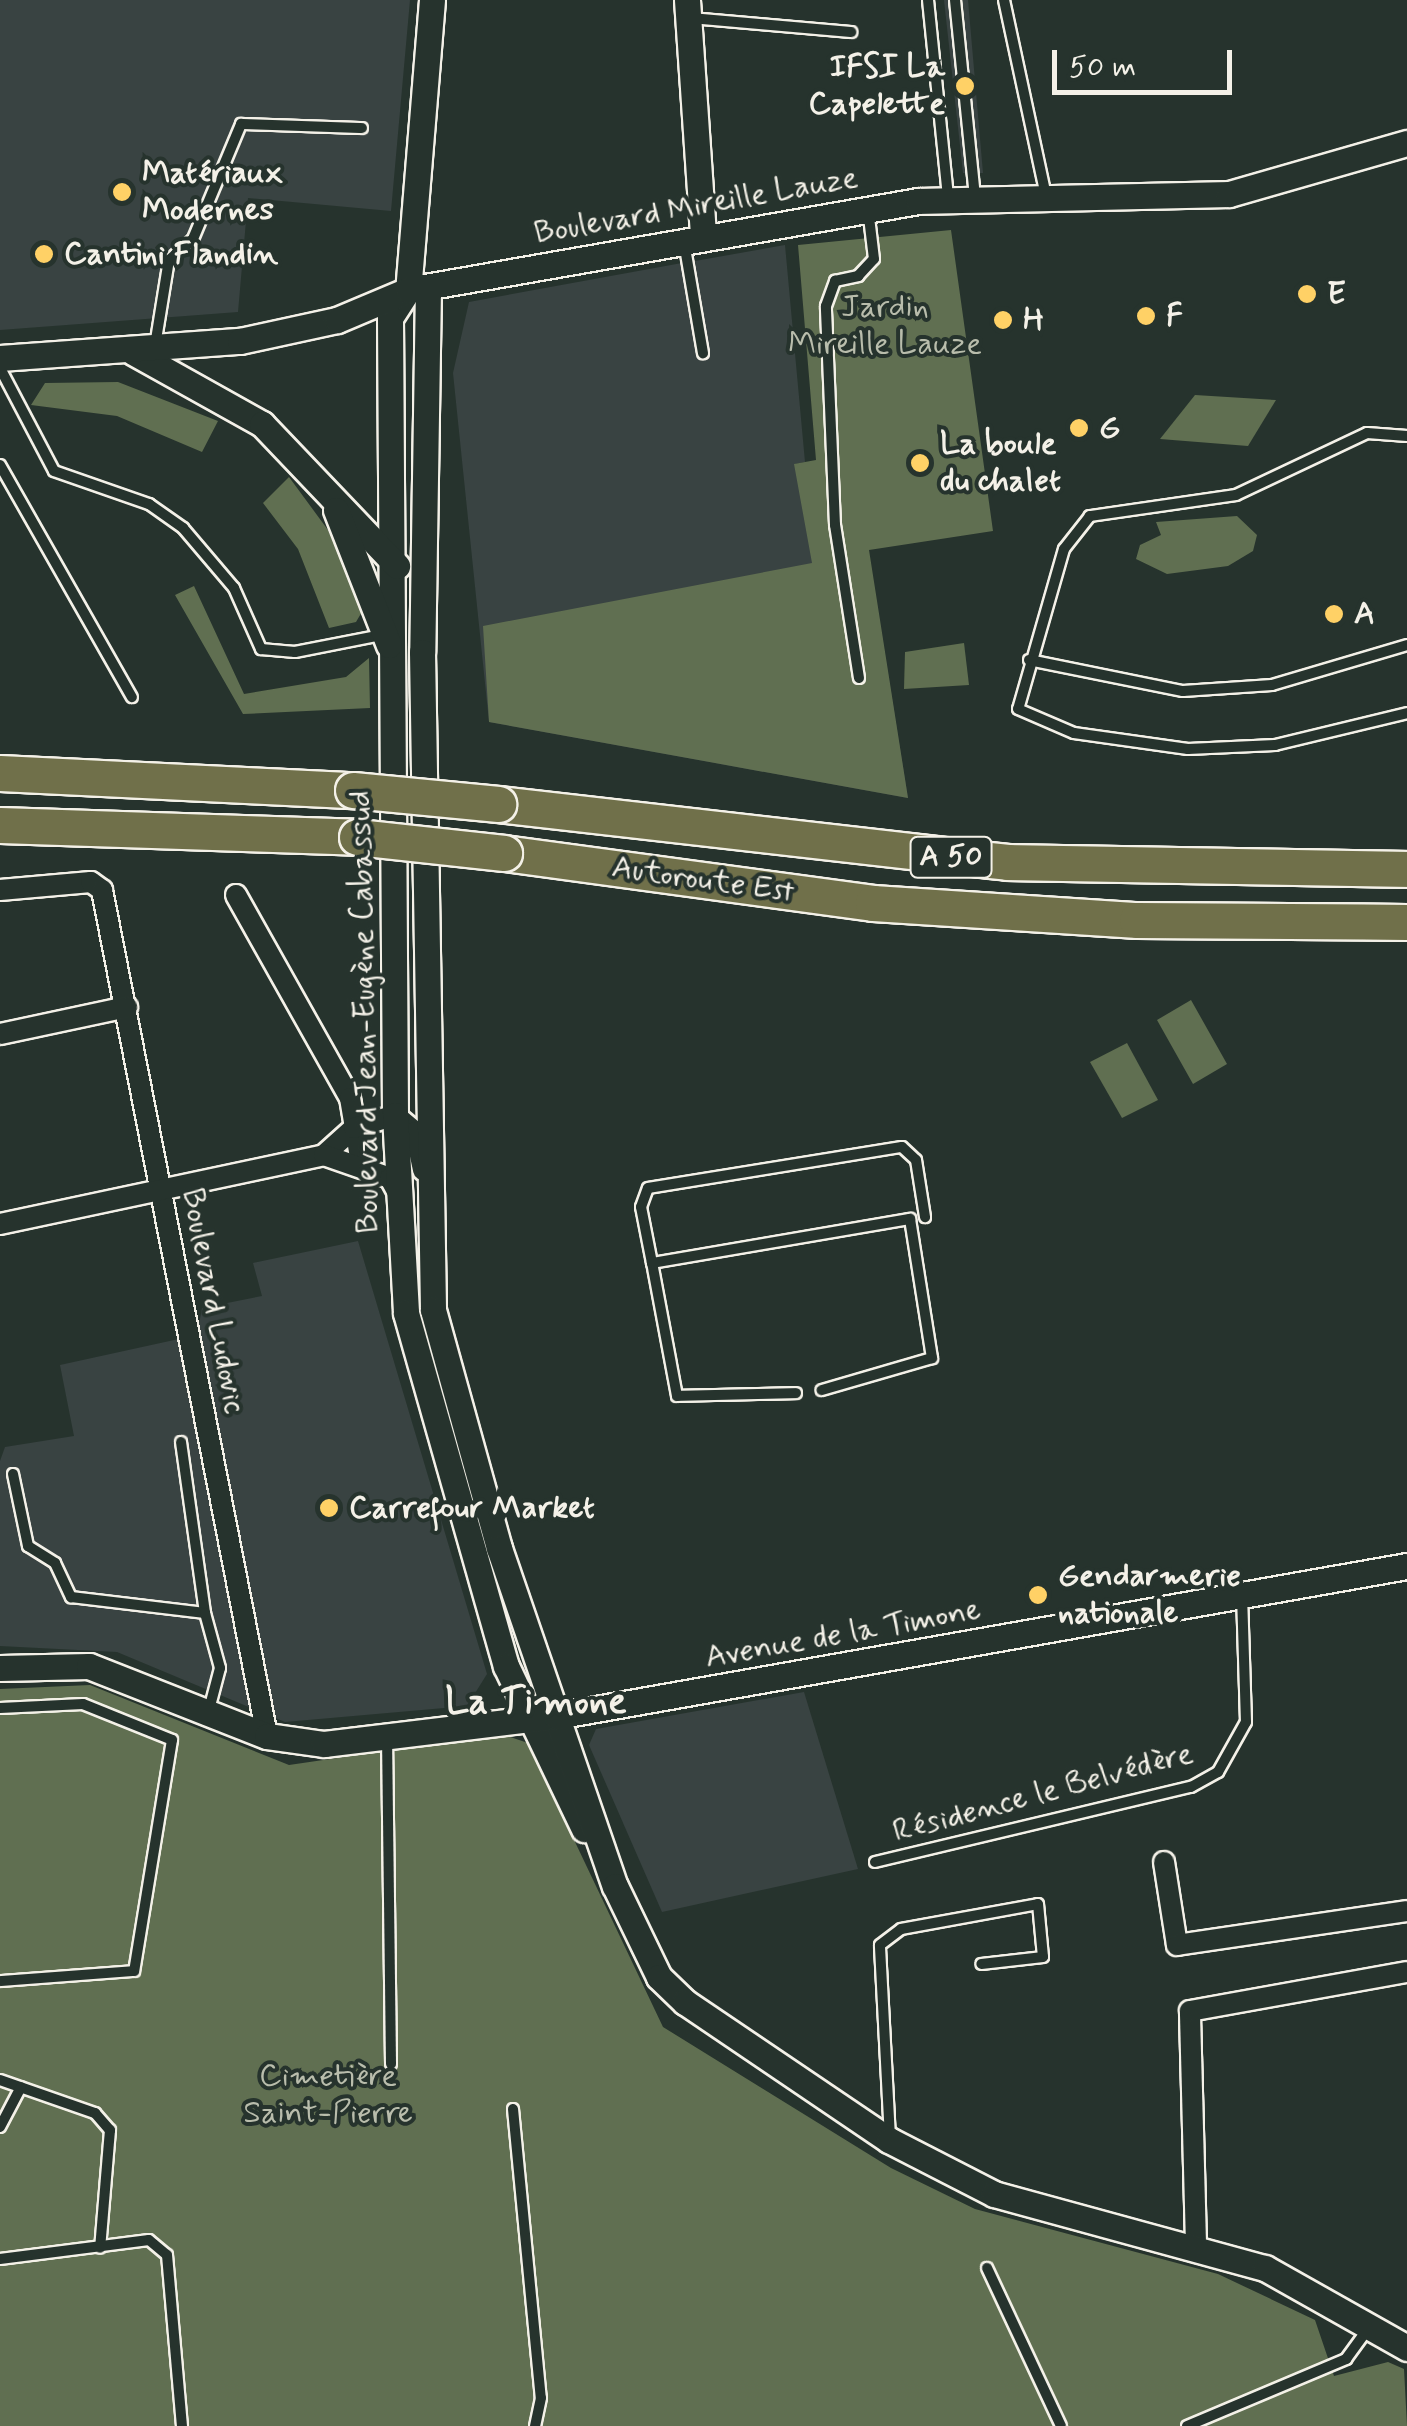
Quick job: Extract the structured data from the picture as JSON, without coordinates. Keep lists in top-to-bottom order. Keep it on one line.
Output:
{"streets":{"highway":["A 50","Autoroute Est"],"street":["Boulevard Mireille Lauze","Boulevard Jean-Eugène Cabassud","Boulevard Ludovic","Avenue de la Timone"],"lane":["Résidence le Belvédère"]},"crossings":[["Boulevard Mireille Lauze","Boulevard Jean-Eugène Cabassud"],["Boulevard Jean-Eugène Cabassud","Avenue de la Timone"],["Boulevard Ludovic","Avenue de la Timone"],["Avenue de la Timone","Résidence le Belvédère"]],"districts":["La Timone"],"parks":["Jardin Mireille Lauze","Cimetière Saint-Pierre"],"places":["IFSI La Capelette","Matériaux Modernes","Cantini Flandin","E","F","H","G","La boule du chalet","A","Carrefour Market","Gendarmerie nationale"],"scale_bar":"50 m"}
